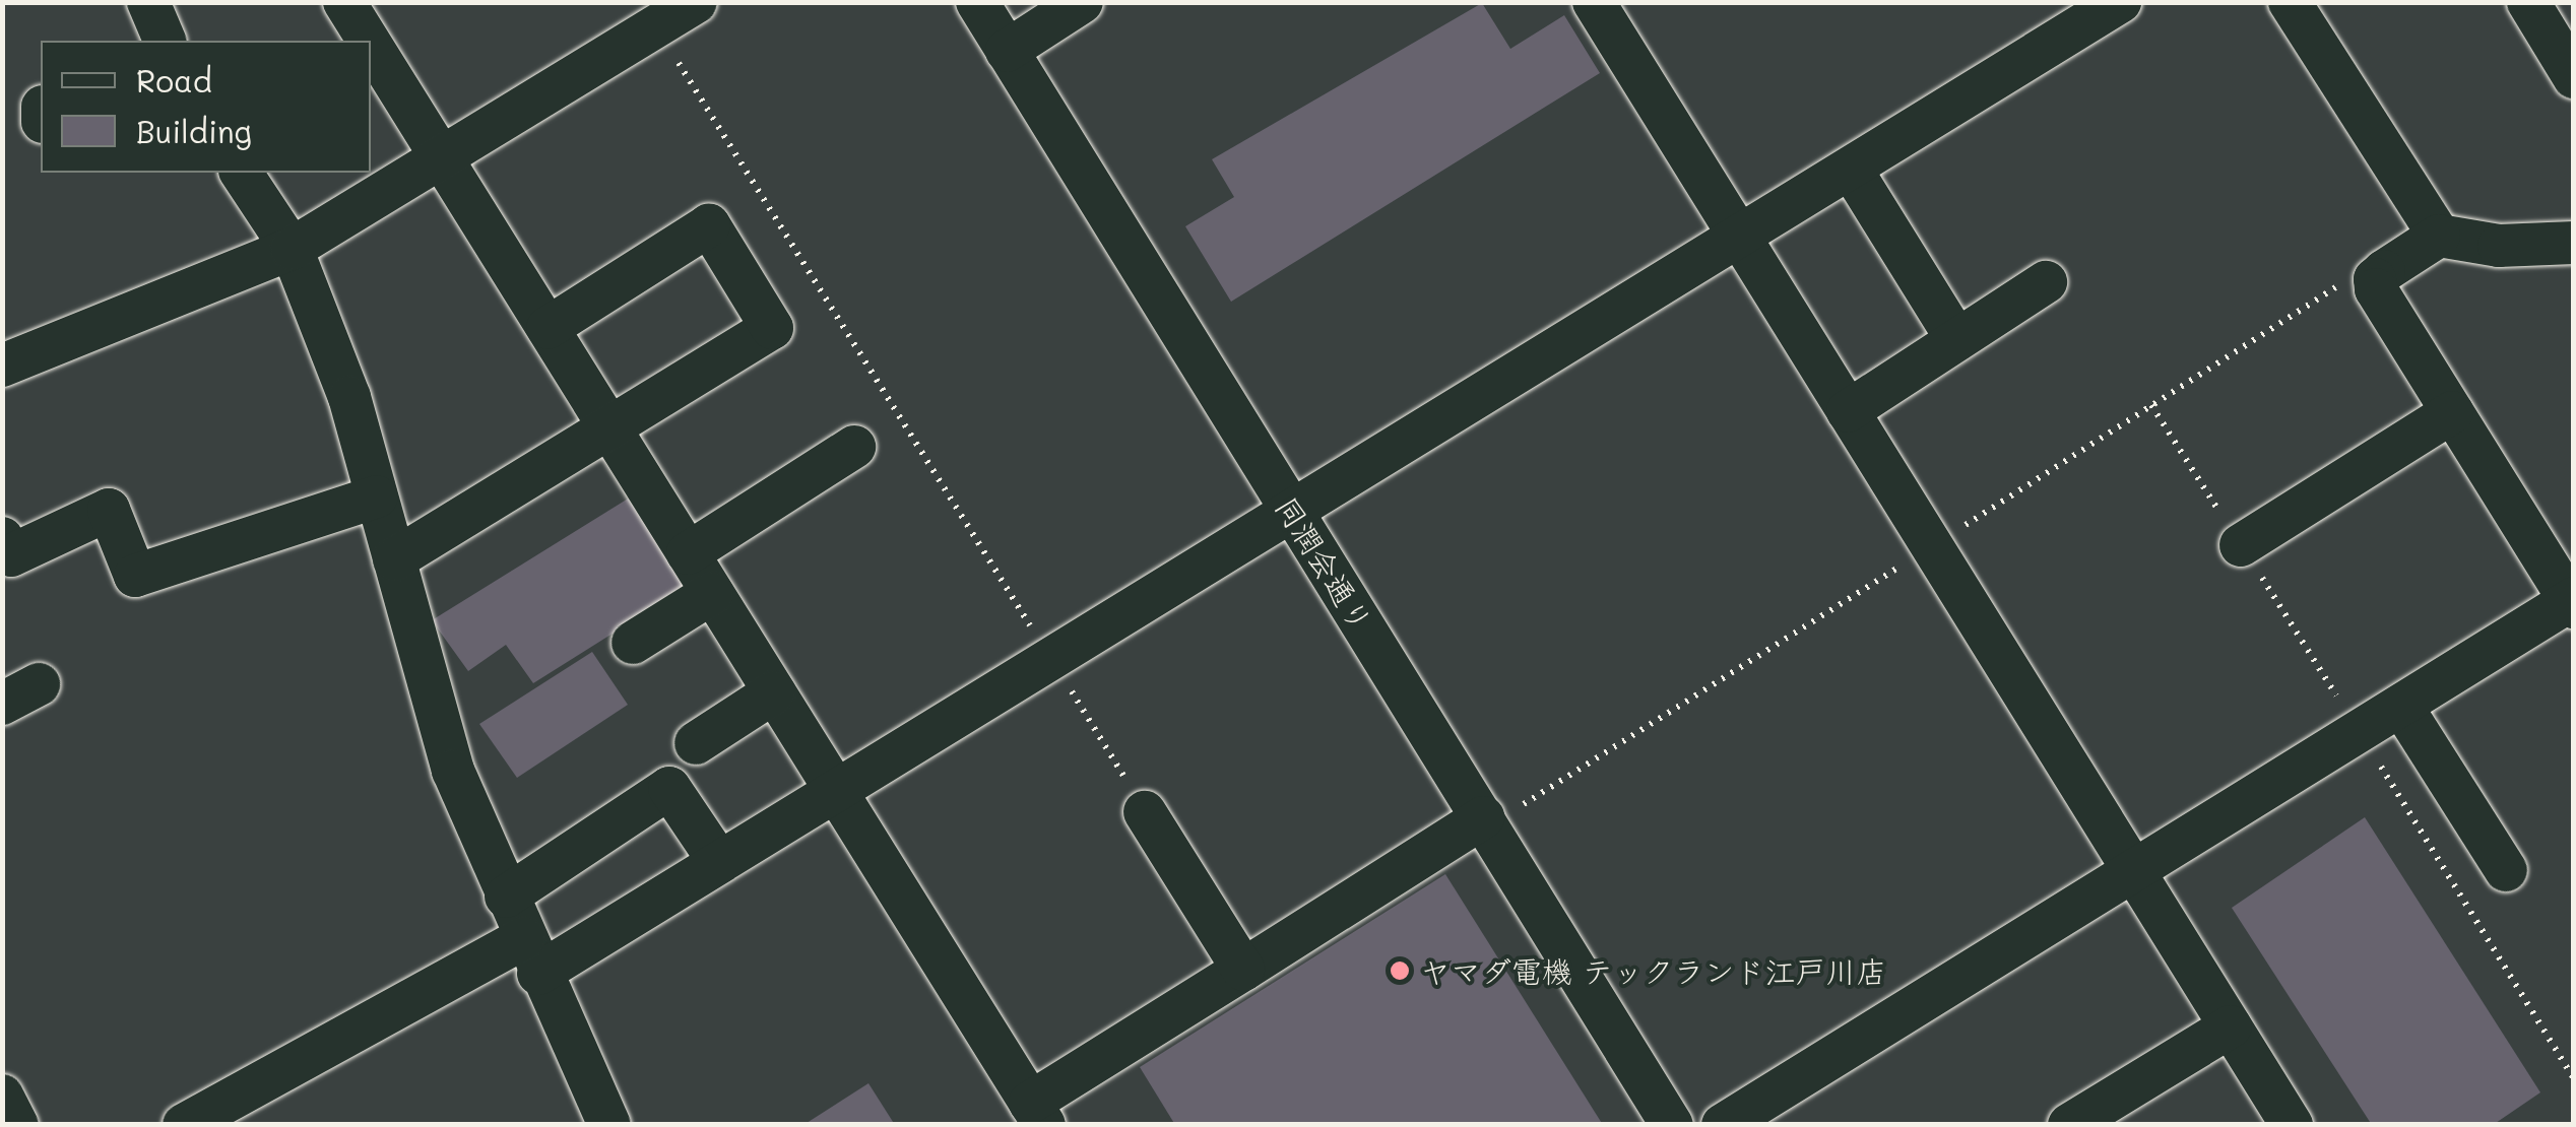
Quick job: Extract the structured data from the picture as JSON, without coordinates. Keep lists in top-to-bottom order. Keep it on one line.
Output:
{"streets":{"street":["同潤会通り"]},"places":["ヤマダ電機 テックランド江戸川店"],"legend":["Road","Building"]}
